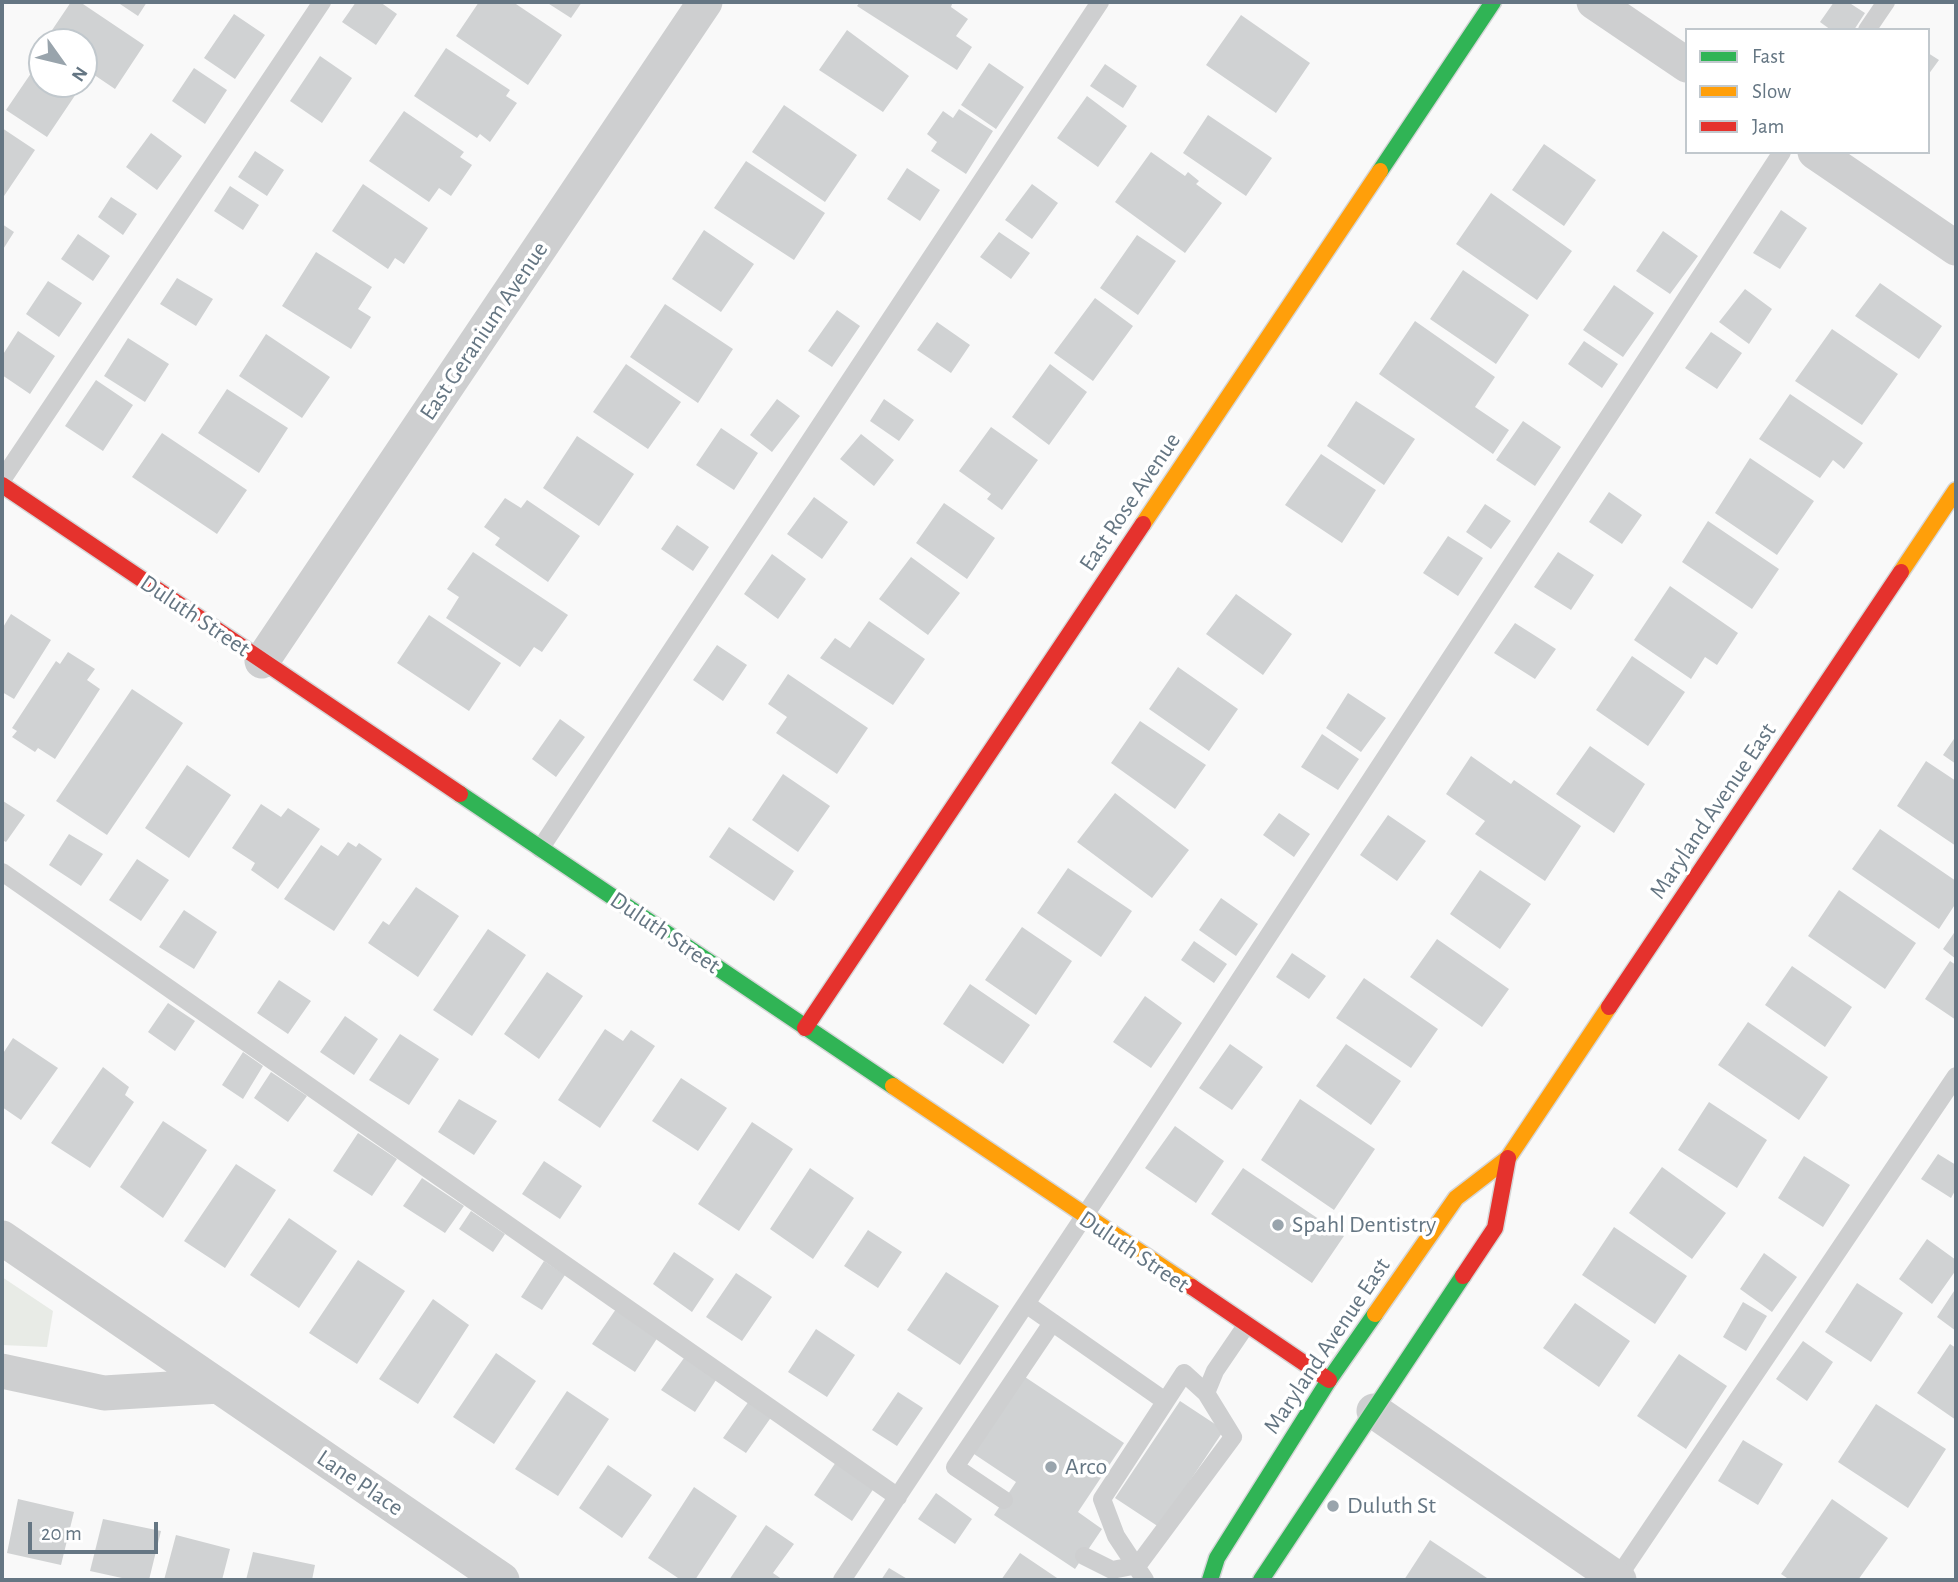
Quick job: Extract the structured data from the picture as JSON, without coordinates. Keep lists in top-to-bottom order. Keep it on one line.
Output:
{"streets":{"street":["East Geranium Avenue","East Rose Avenue","Duluth Street","Maryland Avenue East","Lane Place"]},"crossings":[["East Geranium Avenue","Duluth Street"],["East Rose Avenue","Duluth Street"],["Duluth Street","Maryland Avenue East"]],"places":["Spahl Dentistry","Arco","Duluth St"],"legend":["Fast","Slow","Jam"],"scale_bar":"20 m","north":"bottom right"}
